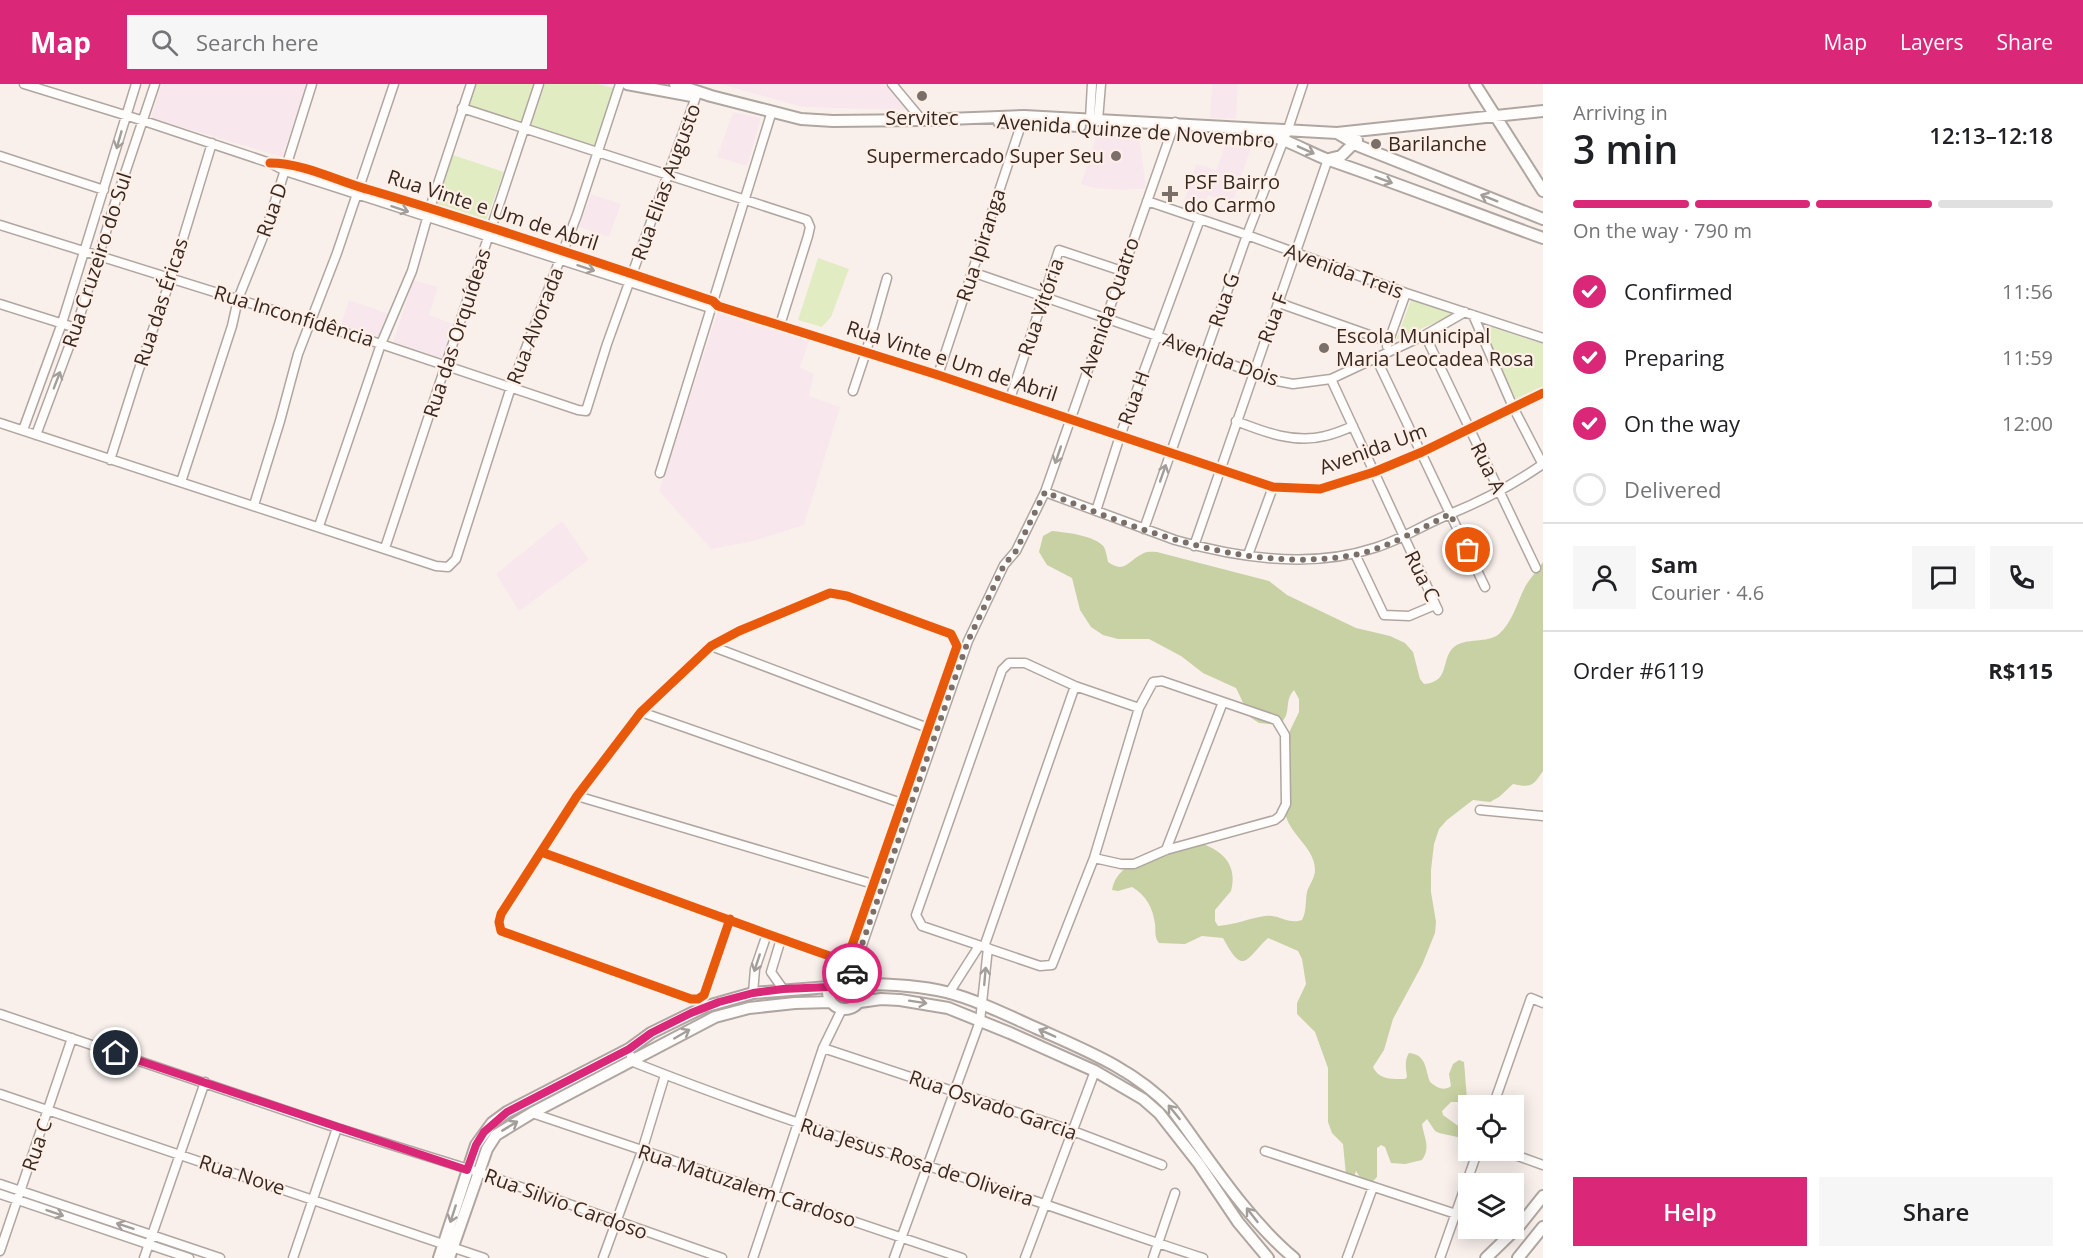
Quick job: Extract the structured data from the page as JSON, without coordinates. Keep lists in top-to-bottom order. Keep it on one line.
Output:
{"streets":{"street":["Avenida Quinze de Novembro","Rua Elias Augusto","Rua D","Rua Vinte e Um de Abril","Rua Ipiranga","Rua Cruzeiro do Sul","Avenida Treis","Rua G","Rua das Éricas","Rua Vitória","Avenida Quatro","Rua Inconfidência","Rua F","Rua Alvorada","Rua das Orquídeas","Avenida Dois","Rua H","Avenida Um","Rua A","Rua C","Rua Osvado Garcia","Rua Jesus Rosa de Oliveira","Rua Nove","Rua Matuzalem Cardoso","Rua Silvio Cardoso"]},"crossings":[["Avenida Quinze de Novembro","Rua Elias Augusto"],["Avenida Quinze de Novembro","Rua Ipiranga"],["Avenida Quinze de Novembro","Rua G"],["Avenida Quinze de Novembro","Avenida Quatro"],["Avenida Quinze de Novembro","Rua F"],["Rua Elias Augusto","Rua Vinte e Um de Abril"],["Rua Elias Augusto","Rua Inconfidência"],["Rua D","Rua Vinte e Um de Abril"],["Rua D","Rua Inconfidência"],["Rua Vinte e Um de Abril","Rua Ipiranga"],["Rua Vinte e Um de Abril","Rua Cruzeiro do Sul"],["Rua Vinte e Um de Abril","Rua das Éricas"],["Rua Vinte e Um de Abril","Rua Vitória"],["Rua Vinte e Um de Abril","Avenida Quatro"],["Rua Vinte e Um de Abril","Rua Alvorada"],["Rua Vinte e Um de Abril","Rua das Orquídeas"],["Rua Vinte e Um de Abril","Avenida Um"],["Rua Ipiranga","Avenida Dois"],["Rua Cruzeiro do Sul","Rua Inconfidência"],["Avenida Treis","Rua G"],["Avenida Treis","Avenida Quatro"],["Avenida Treis","Rua F"],["Avenida Treis","Avenida Dois"],["Avenida Treis","Rua H"],["Rua G","Avenida Dois"],["Rua G","Avenida Um"],["Rua das Éricas","Rua Inconfidência"],["Rua Vitória","Avenida Quatro"],["Rua Vitória","Avenida Dois"],["Avenida Quatro","Avenida Dois"],["Avenida Quatro","Avenida Um"],["Rua Inconfidência","Rua Alvorada"],["Rua Inconfidência","Rua das Orquídeas"],["Rua F","Avenida Dois"],["Rua F","Avenida Um"],["Rua Alvorada","Rua das Orquídeas"],["Avenida Dois","Rua H"],["Avenida Dois","Rua A"],["Avenida Dois","Rua C"],["Rua H","Avenida Um"],["Avenida Um","Rua A"],["Avenida Um","Rua C"],["Rua C","Rua Nove"],["Rua C","Rua Silvio Cardoso"]],"places":{"other":["Servitec","Barilanche","Supermercado Super Seu","Escola Municipal Maria Leocadea Rosa"],"health":["PSF Bairro do Carmo"]},"page":{"header":"Map","search":"Search here","nav":["Map","Layers","Share"],"heading":["3 min","Arriving in","12:13–12:18"],"panel":["Sam","Courier · 4.6","Order #6119","R$115"],"bar":"On the way · 790 m","list":[["Confirmed","11:56"],["Preparing","11:59"],["On the way","12:00"],"Delivered"],"buttons":["Help","Share"]}}
